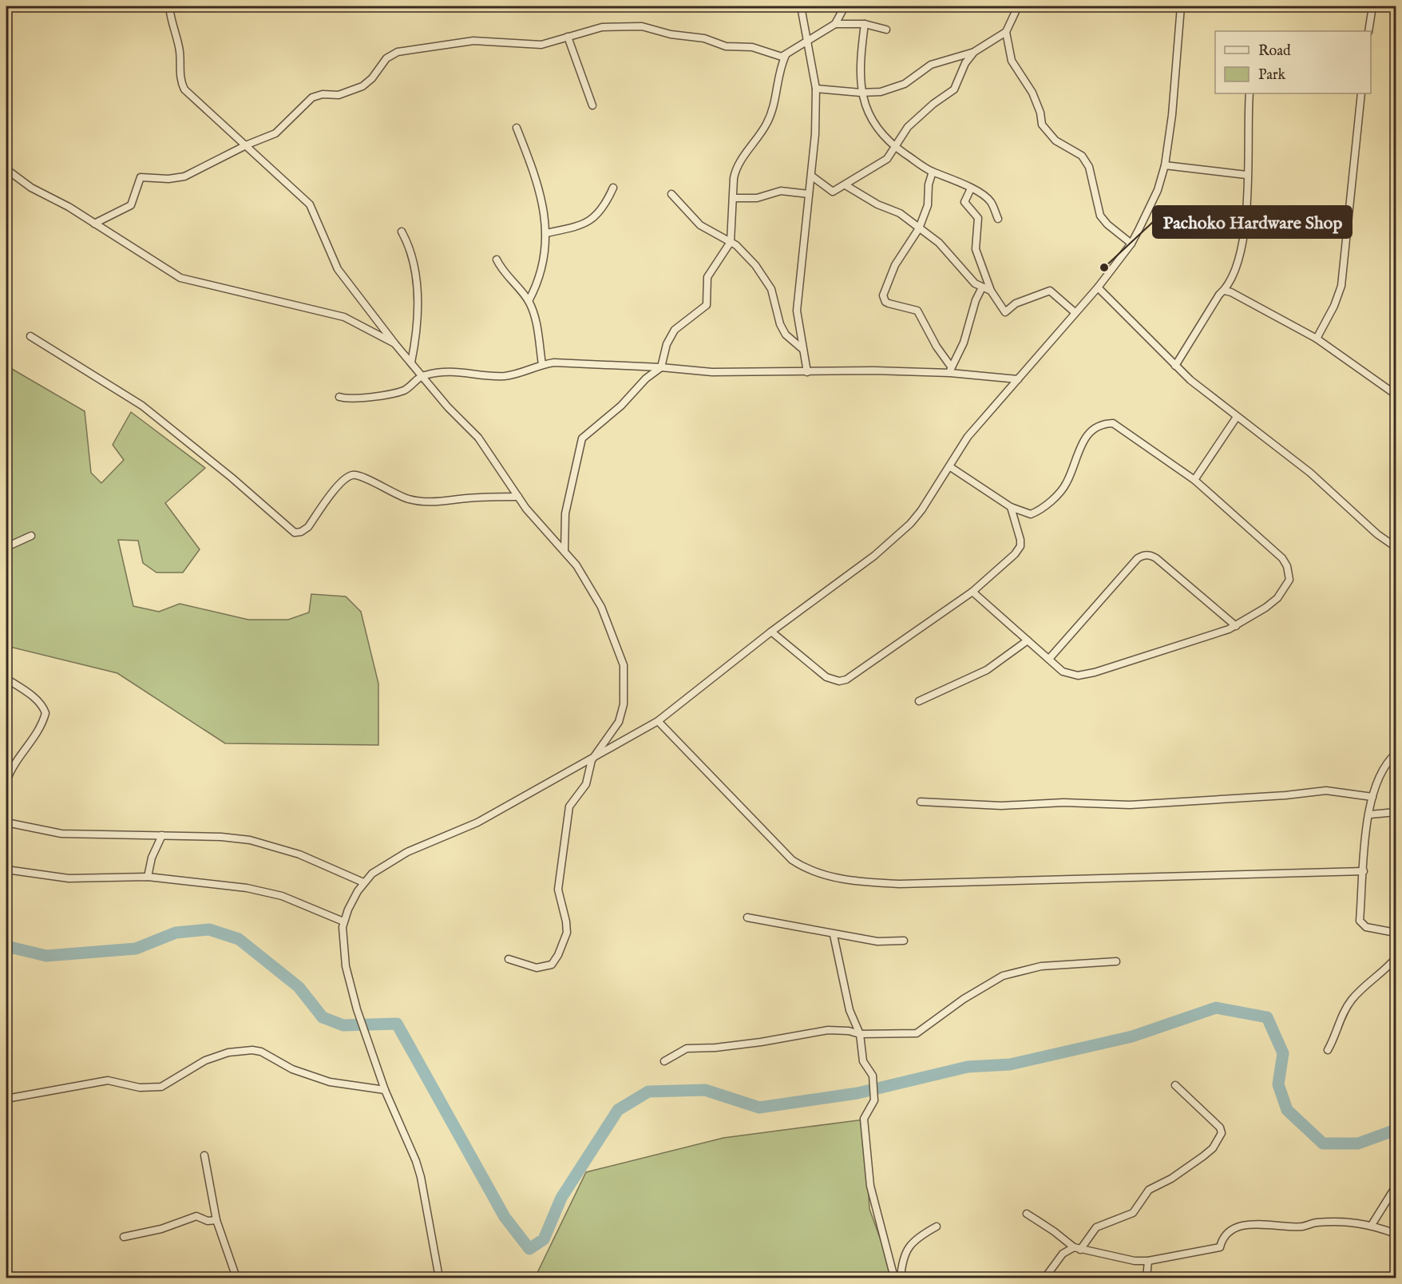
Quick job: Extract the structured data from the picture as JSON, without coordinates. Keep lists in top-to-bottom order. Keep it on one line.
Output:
{"places":["Pachoko Hardware Shop"],"legend":["Road","Park"]}
